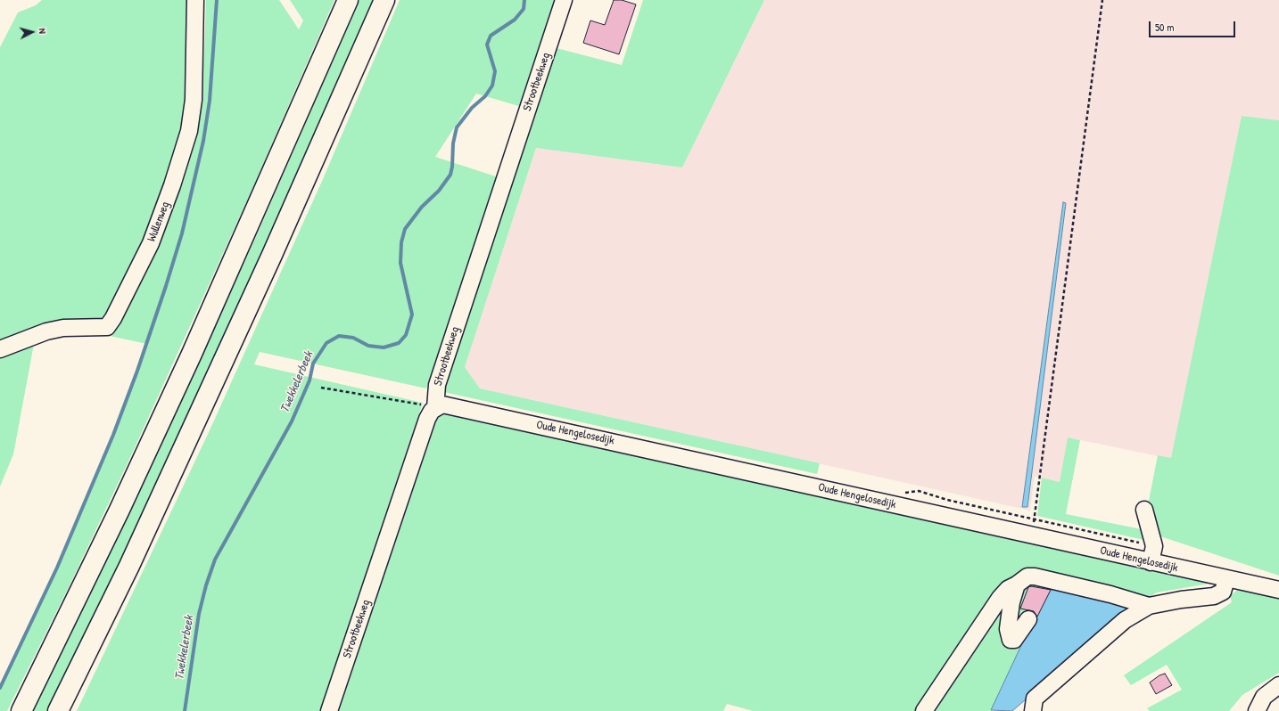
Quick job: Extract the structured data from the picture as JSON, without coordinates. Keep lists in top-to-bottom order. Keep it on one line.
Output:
{"streets":{"street":["Strootbeekweg","Wullenweg","Oude Hengelosedijk"]},"crossings":[["Strootbeekweg","Oude Hengelosedijk"]],"water":["Twekkelerbeek"],"scale_bar":"50 m","north":"right"}
